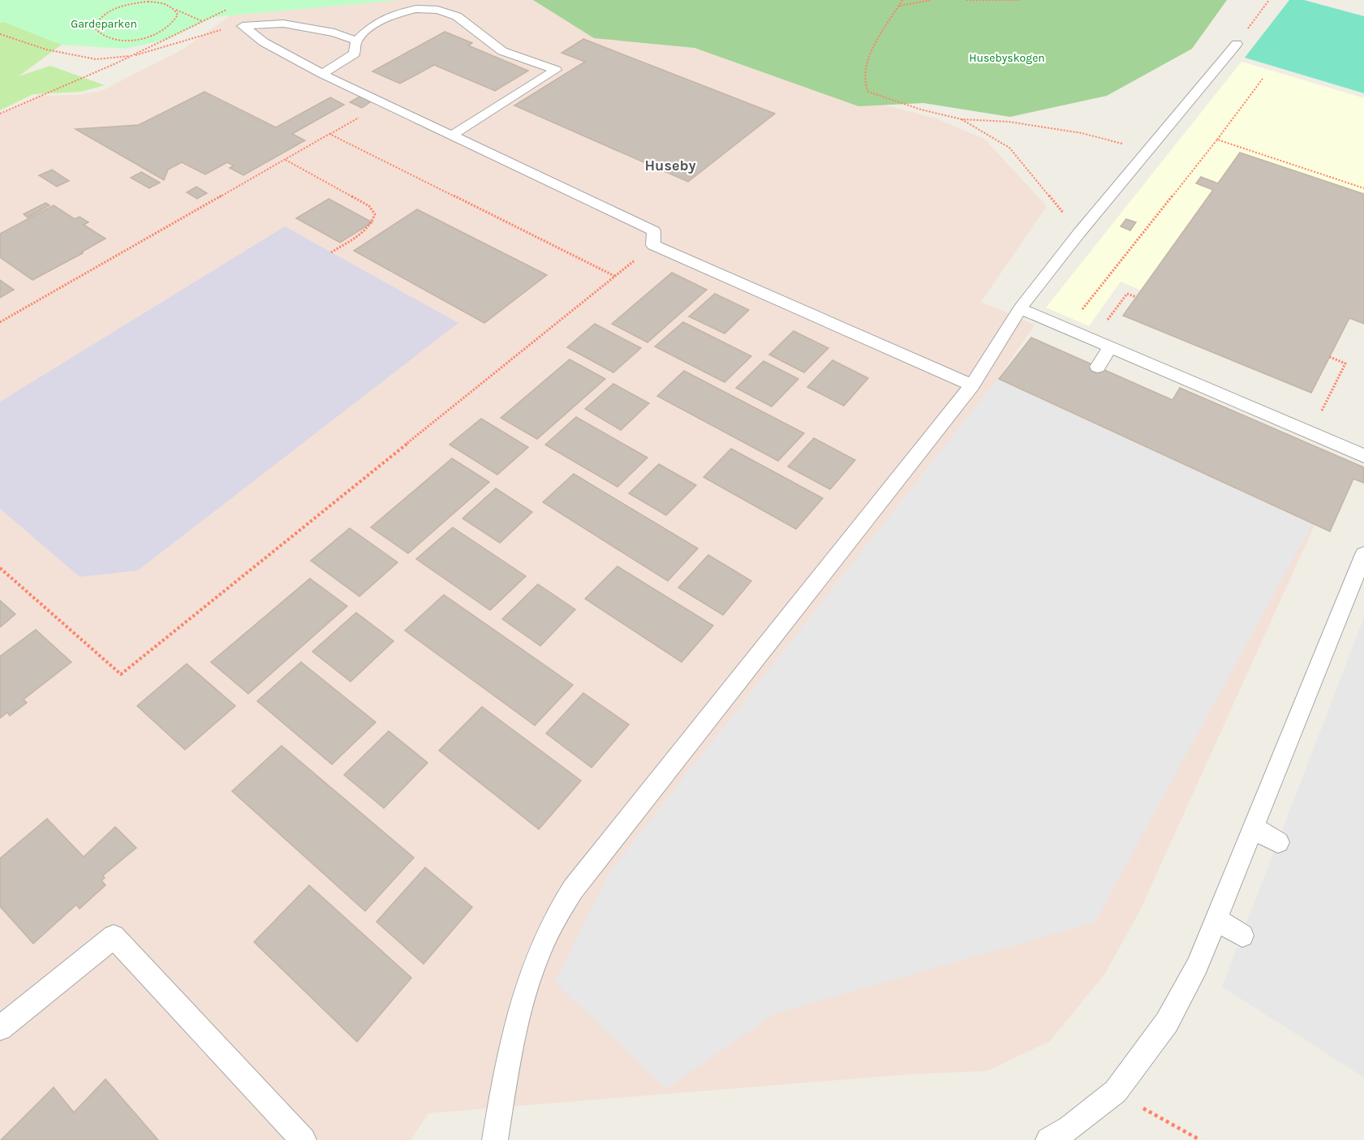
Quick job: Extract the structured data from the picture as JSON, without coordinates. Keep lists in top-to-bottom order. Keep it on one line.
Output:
{"districts":["Huseby"],"parks":["Gardeparken","Husebyskogen"]}
